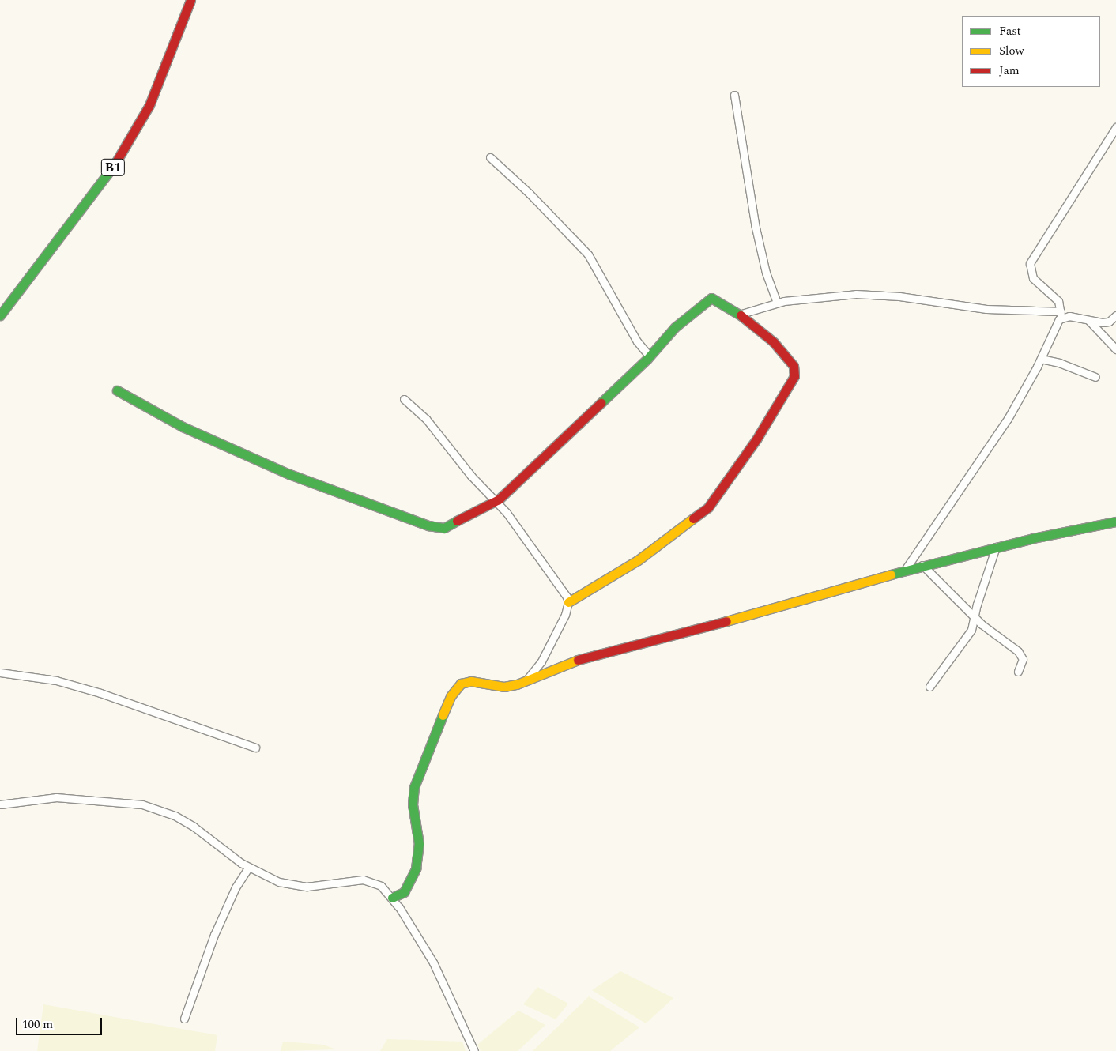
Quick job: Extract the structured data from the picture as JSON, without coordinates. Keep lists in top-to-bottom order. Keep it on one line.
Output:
{"streets":{"main road":["B1"]},"legend":["Fast","Slow","Jam"],"scale_bar":"100 m"}
